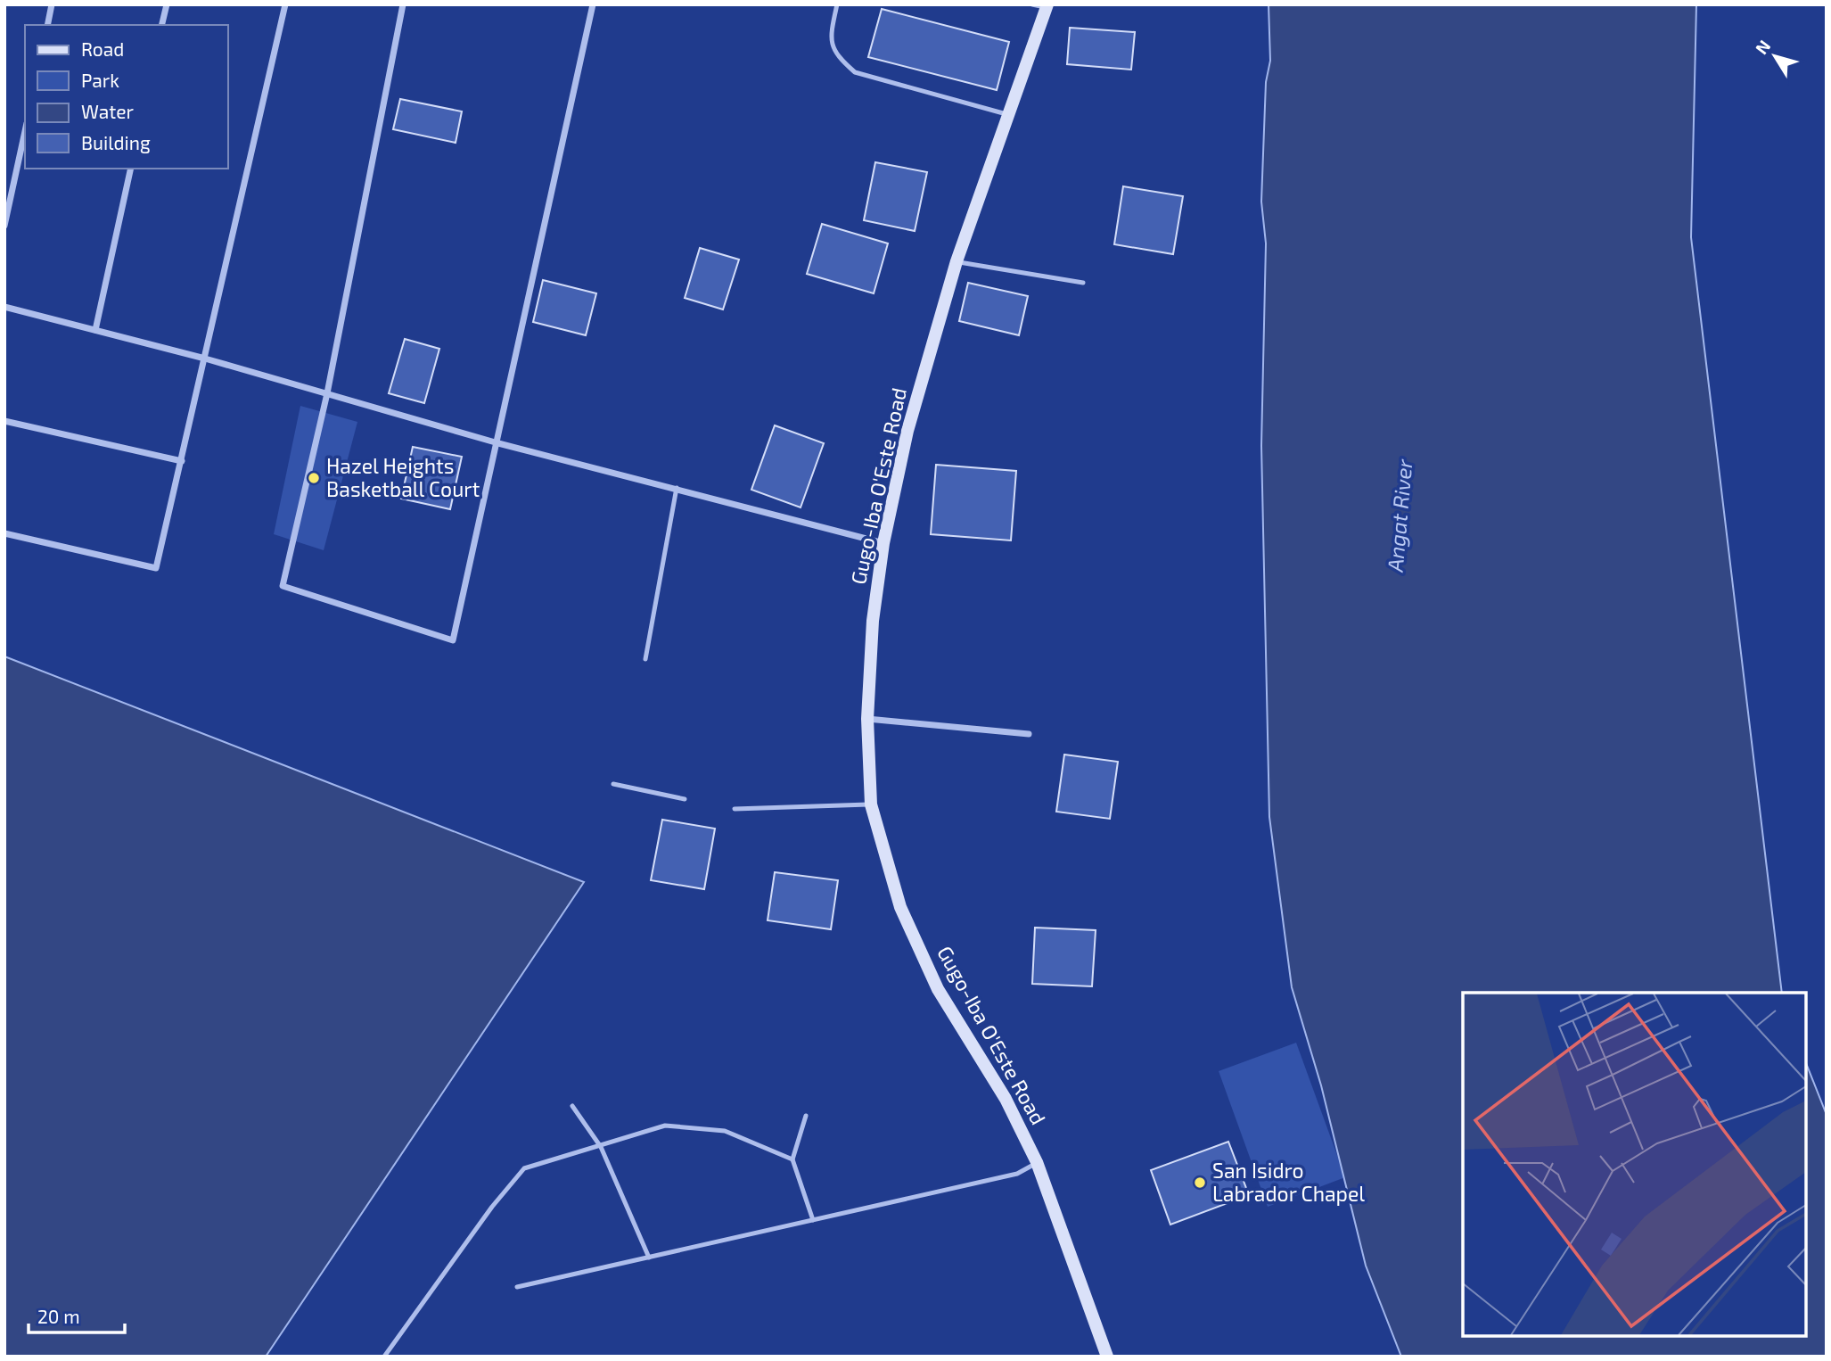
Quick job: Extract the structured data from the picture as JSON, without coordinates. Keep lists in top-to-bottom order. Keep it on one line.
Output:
{"streets":{"main road":["Gugo-Iba O'Este Road"]},"water":["Angat River"],"places":["Hazel Heights Basketball Court","San Isidro Labrador Chapel"],"legend":["Road","Park","Water","Building"],"scale_bar":"20 m","north":"top left"}
